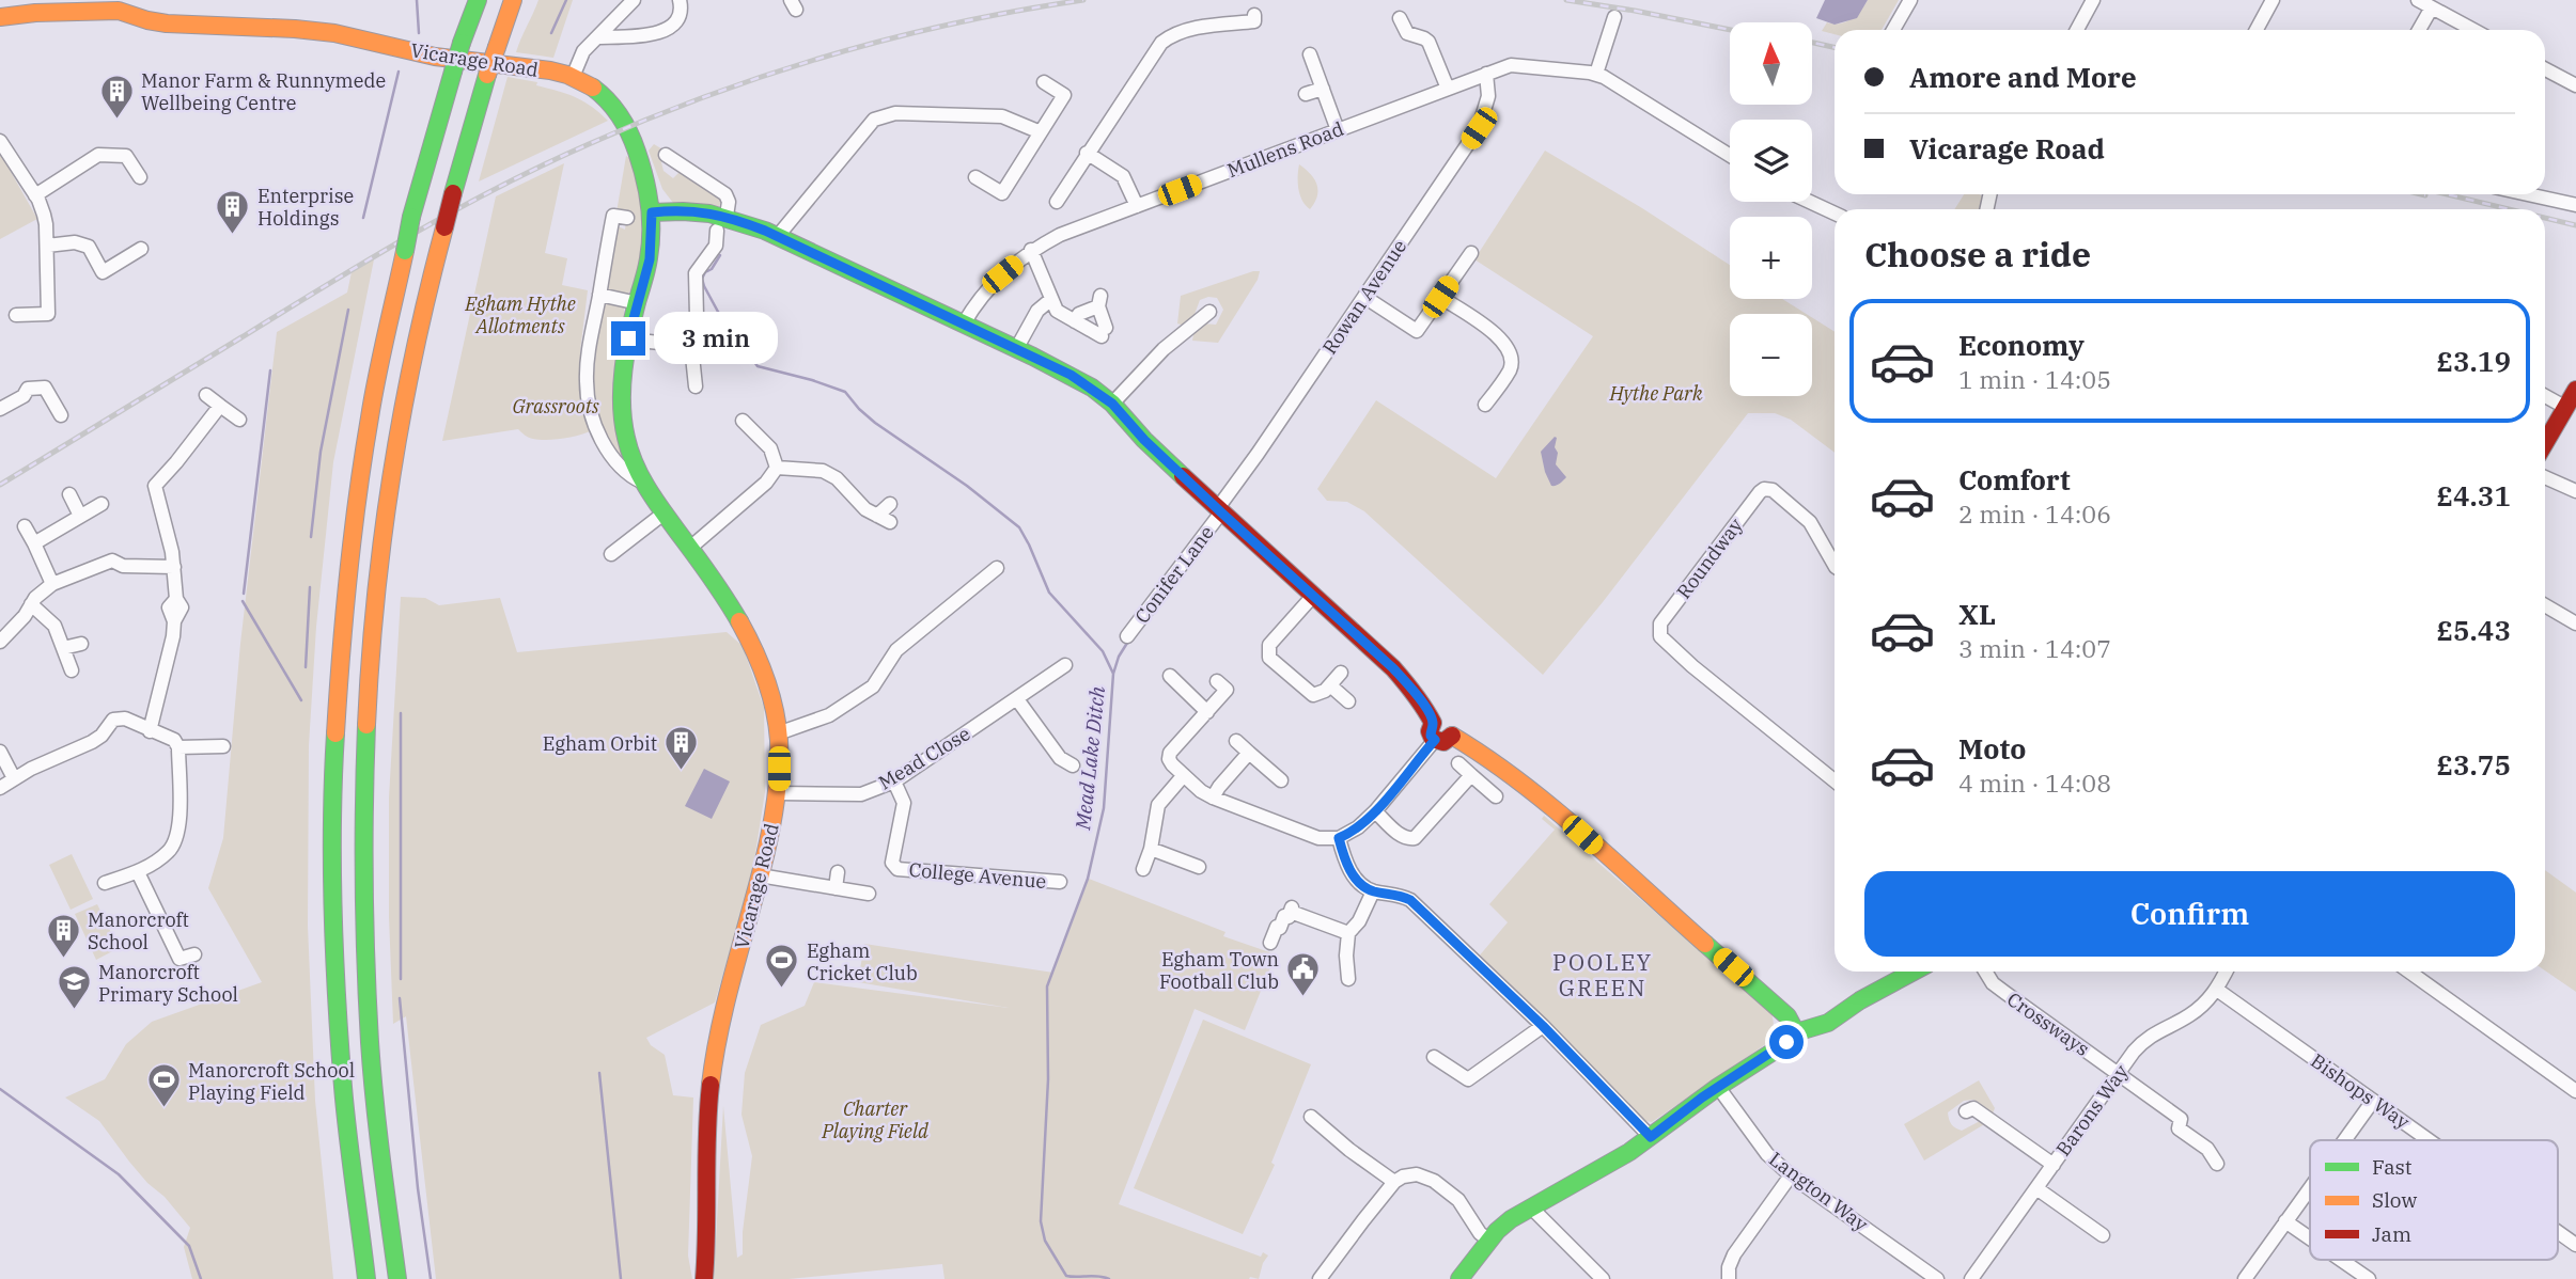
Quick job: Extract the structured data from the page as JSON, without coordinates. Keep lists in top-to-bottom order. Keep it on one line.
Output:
{"streets":{"main road":["Vicarage Road"],"street":["Mullens Road","Rowan Avenue","Roundway","Conifer Lane","Mead Close","College Avenue","Crossways","Bishops Way","Barons Way","Langton Way"]},"crossings":[["Vicarage Road","Mead Close"],["Mullens Road","Rowan Avenue"],["Rowan Avenue","Conifer Lane"],["Mead Close","College Avenue"],["Crossways","Barons Way"],["Bishops Way","Barons Way"]],"districts":["POOLEY GREEN"],"water":["Mead Lake Ditch"],"parks":["Egham Hythe Allotments","Hythe Park","Grassroots","Charter Playing Field"],"places":{"building":["Manor Farm & Runnymede Wellbeing Centre","Enterprise Holdings","Egham Orbit","Manorcroft School"],"sports":["Egham Cricket Club","Manorcroft School Playing Field"],"public building":["Egham Town Football Club"],"school or university":["Manorcroft Primary School"]},"legend":["Fast","Slow","Jam"],"north":"top","page":{"map_buttons":["+","−"],"banner":["Amore and More","Vicarage Road"],"heading":"Choose a ride","list":[{"name":"Economy","note":"1 min · 14:05","value":"£3.19"},{"name":"Comfort","note":"2 min · 14:06","value":"£4.31"},{"name":"XL","note":"3 min · 14:07","value":"£5.43"},{"name":"Moto","note":"4 min · 14:08","value":"£3.75"}],"bubble":"3 min","buttons":"Confirm"}}
